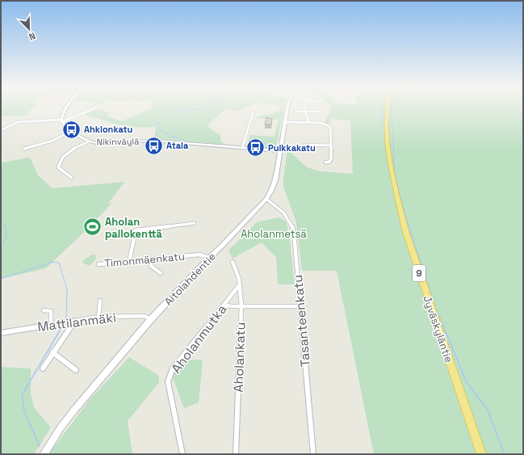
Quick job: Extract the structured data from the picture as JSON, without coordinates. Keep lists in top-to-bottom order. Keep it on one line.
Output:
{"streets":{"highway":["9","Jyväskyläntie"],"main road":["Nikinväylä","Aitolahdentie"],"street":["Timonmäenkatu","Tasanteenkatu","Mattilanmäki","Aholanmutka","Aholankatu"]},"crossings":[["Nikinväylä","Aitolahdentie"],["Timonmäenkatu","Aitolahdentie"],["Aitolahdentie","Tasanteenkatu"],["Aitolahdentie","Mattilanmäki"],["Aholanmutka","Aholankatu"]],"parks":["Aholanmetsä"],"places":{"bus stop":["Ahkionkatu","Atala","Pulkkakatu"],"sports":["Aholan pallokenttä"]},"north":"bottom right"}
